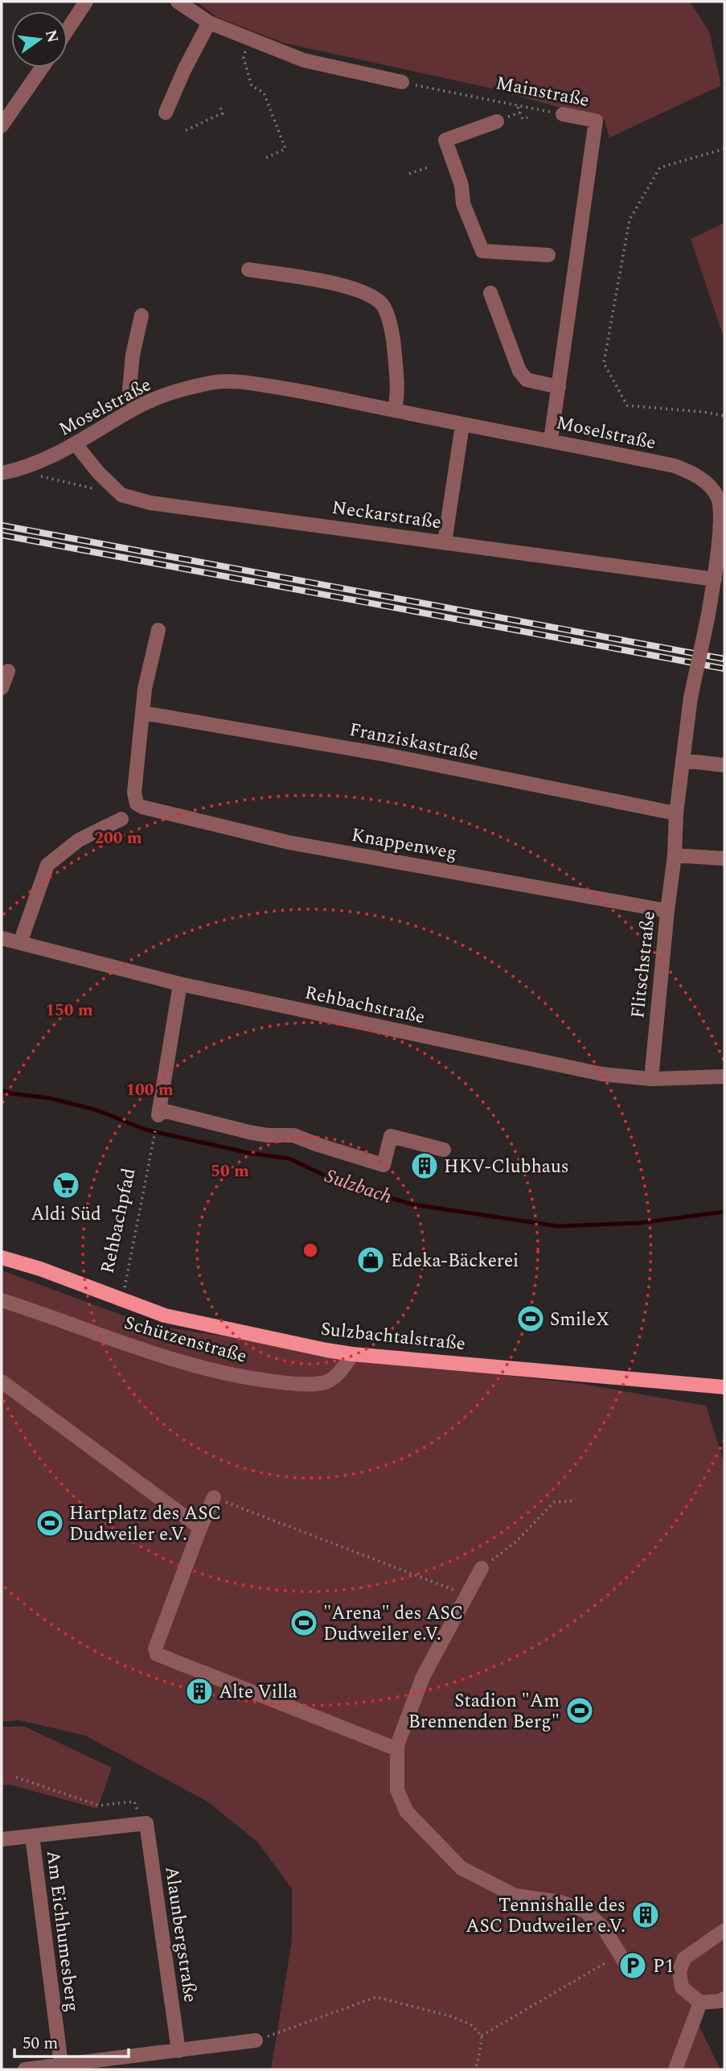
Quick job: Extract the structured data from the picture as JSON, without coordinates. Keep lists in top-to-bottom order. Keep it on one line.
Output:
{"streets":{"main road":["Sulzbachtalstraße"],"street":["Mainstraße","Moselstraße","Neckarstraße","Franziskastraße","Knappenweg","Flitschstraße","Rehbachstraße","Schützenstraße","Am Eichhumesberg","Alaunbergstraße"],"path":["Rehbachpfad"]},"crossings":[["Mainstraße","Moselstraße"],["Moselstraße","Neckarstraße"],["Moselstraße","Flitschstraße"],["Neckarstraße","Flitschstraße"],["Franziskastraße","Knappenweg"],["Franziskastraße","Flitschstraße"],["Knappenweg","Flitschstraße"],["Flitschstraße","Rehbachstraße"],["Rehbachpfad","Sulzbachtalstraße"],["Sulzbachtalstraße","Schützenstraße"],["Am Eichhumesberg","Alaunbergstraße"]],"water":["Sulzbach"],"places":{"building":["HKV-Clubhaus","Alte Villa","Tennishalle des ASC Dudweiler e.V."],"supermarket":["Aldi Süd"],"shop":["Edeka-Bäckerei"],"sports":["SmileX","Hartplatz des ASC Dudweiler e.V.","\"Arena\" des ASC Dudweiler e.V.","Stadion \"Am Brennenden Berg\""],"parking":["P1"]},"scale_bar":"50 m","north":"right","rings":["200 m","150 m","100 m","50 m"]}
